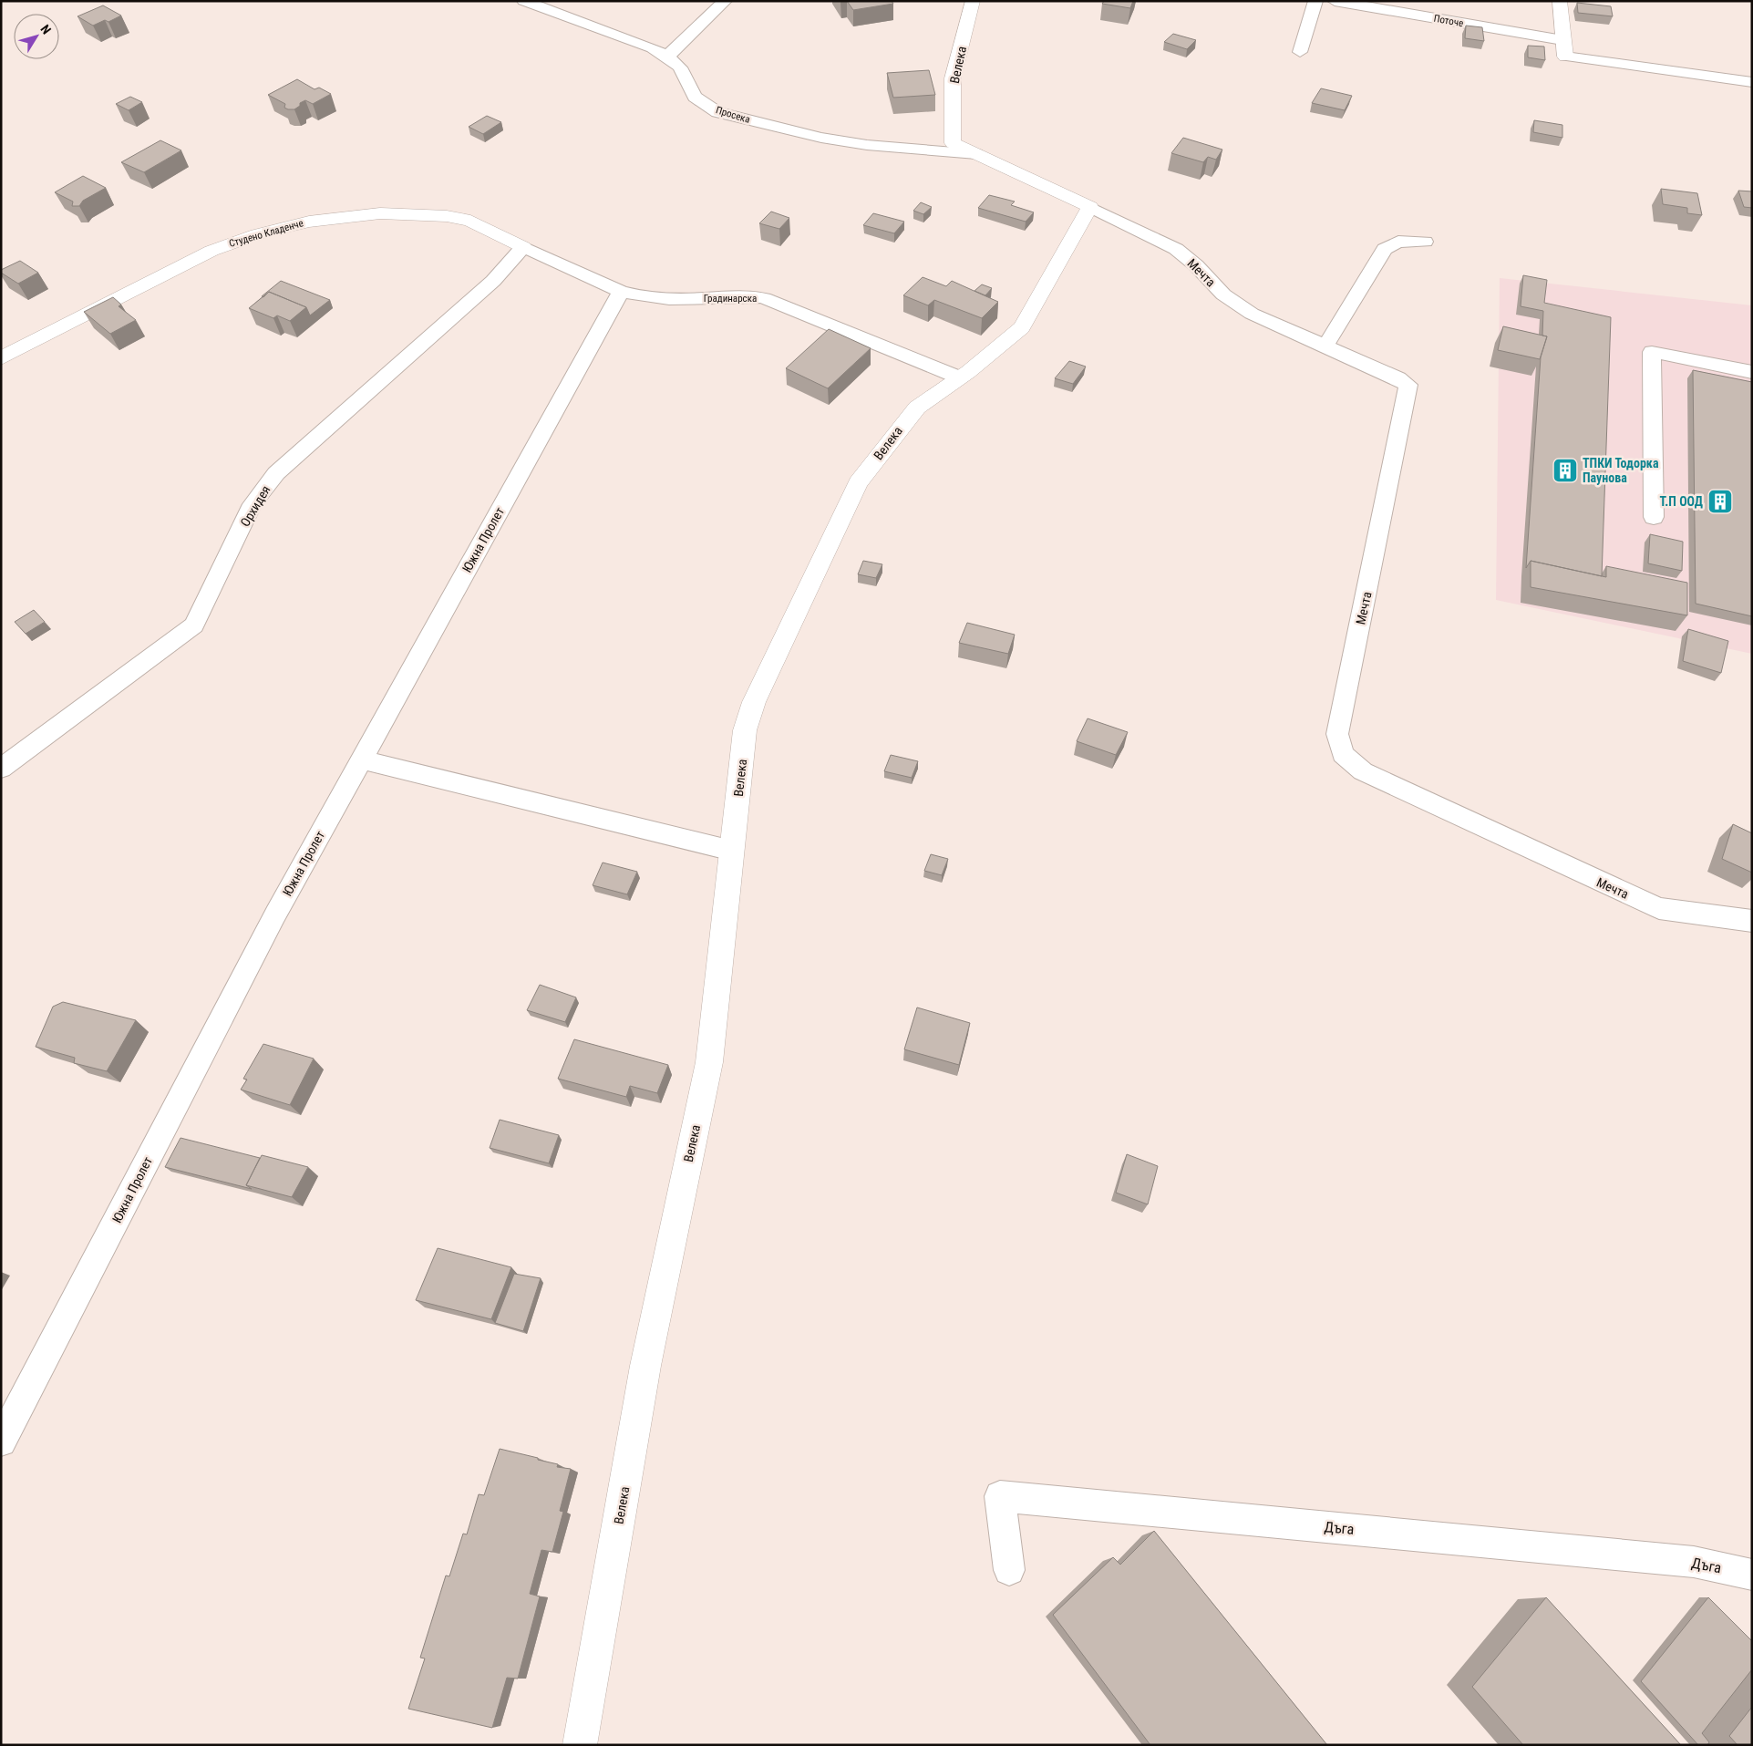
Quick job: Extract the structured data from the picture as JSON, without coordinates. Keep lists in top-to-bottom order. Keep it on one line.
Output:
{"streets":{"street":["Велека","Студено Кладенче"],"lane":["Поточе","Просека","Мечта","Градинарска","Орхидея","Южна Пролет","Дъга"]},"crossings":[["Велека","Просека"],["Велека","Мечта"],["Велека","Градинарска"],["Студено Кладенче","Градинарска"],["Студено Кладенче","Орхидея"],["Градинарска","Орхидея"],["Градинарска","Южна Пролет"]],"places":{"building":["ТПКИ Тодорка Паунова","Т.П ООД"]},"north":"top right"}
